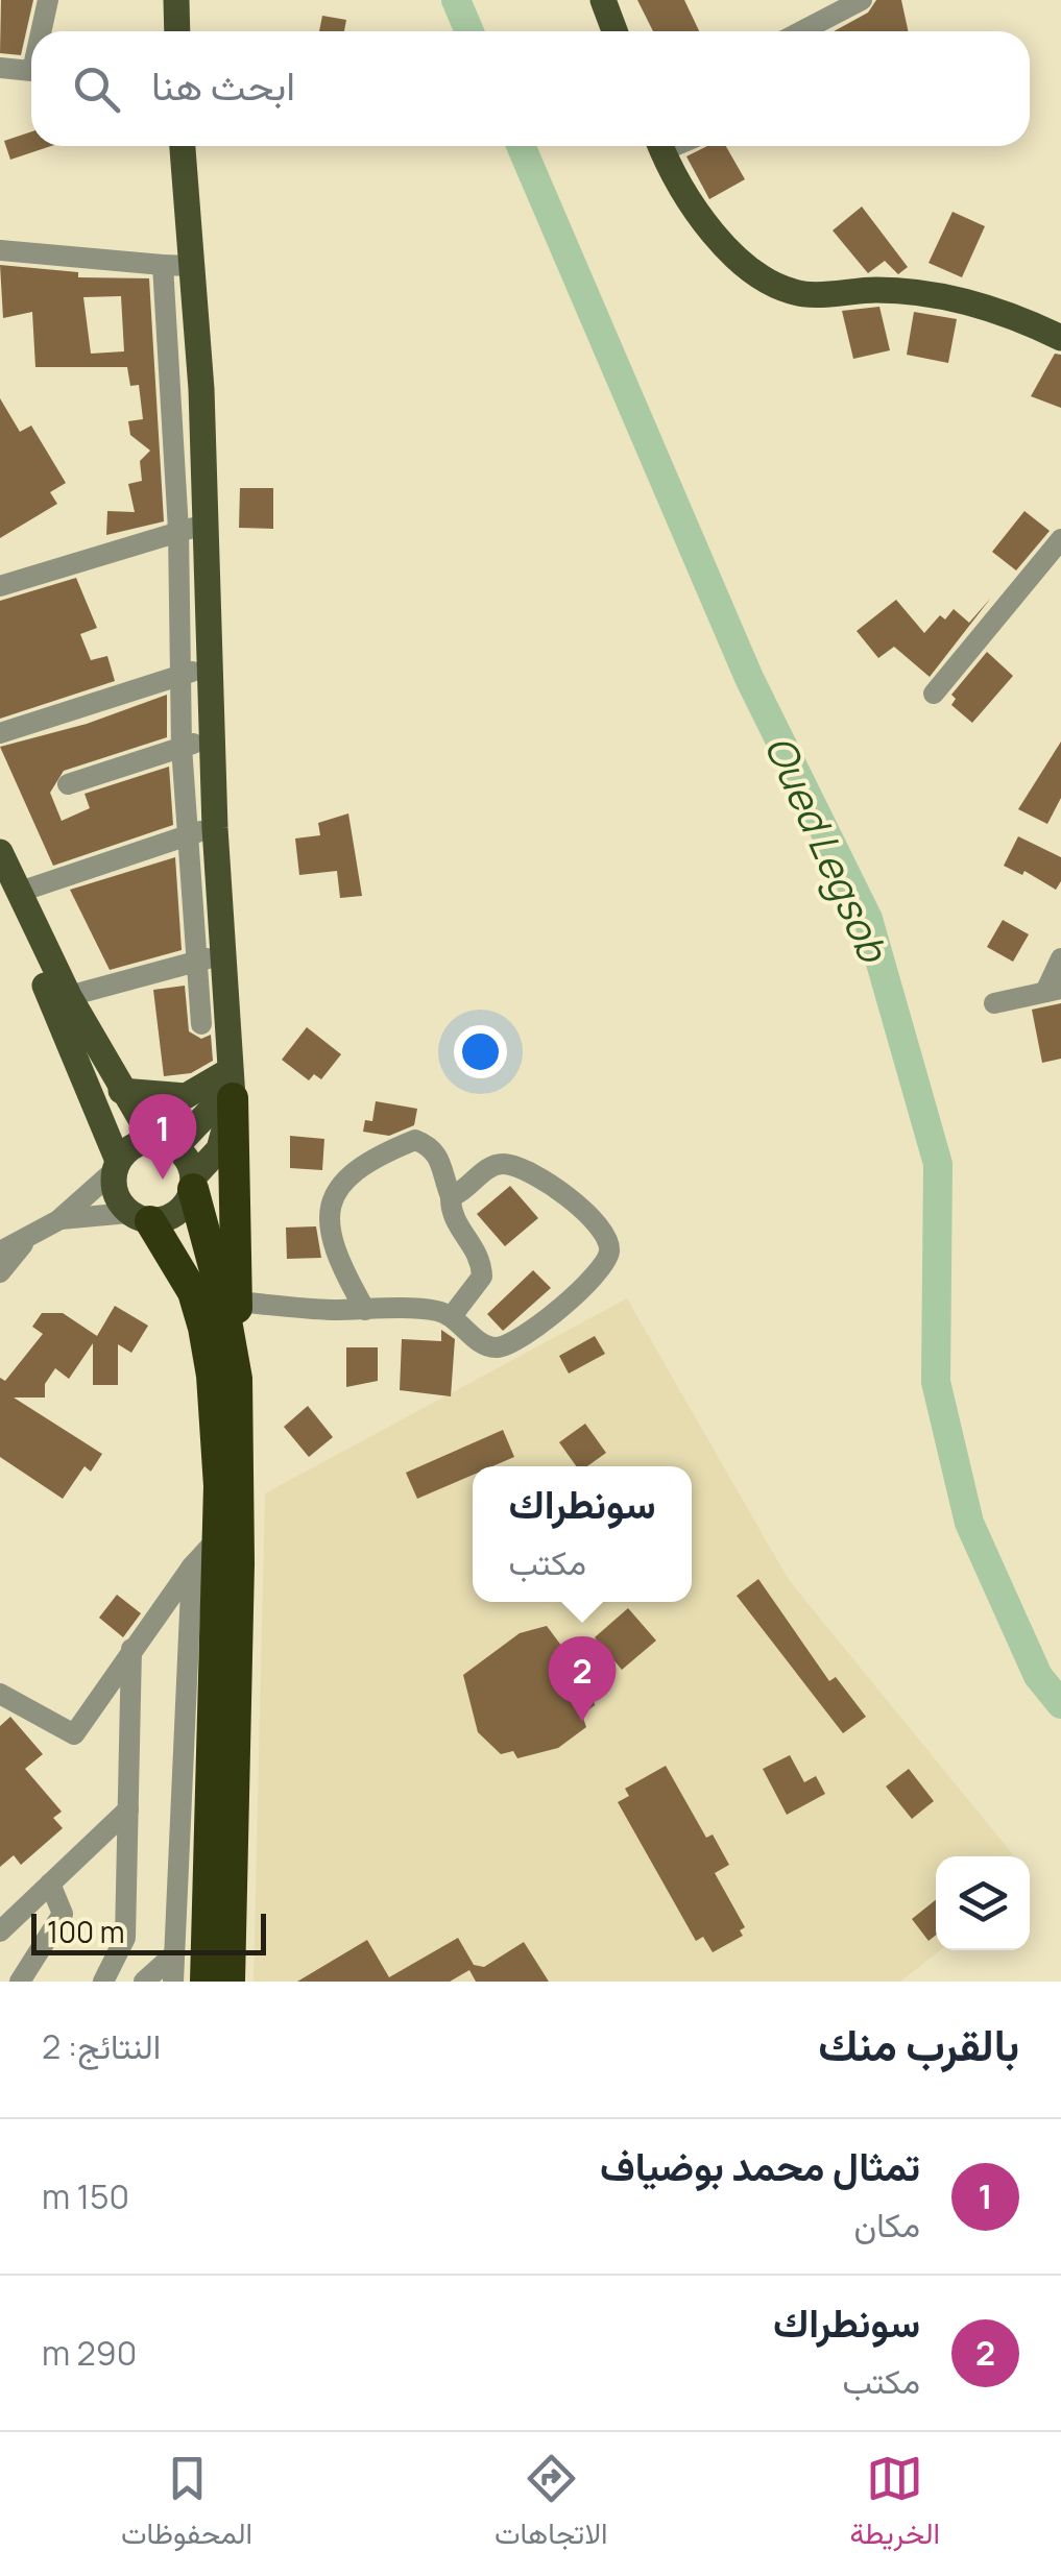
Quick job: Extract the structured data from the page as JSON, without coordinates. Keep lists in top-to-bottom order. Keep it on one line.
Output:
{"water":["Oued Legsob"],"scale_bar":"100 m","page":{"search":"ابحث هنا","pins":["1","2"],"popup":["سونطراك","مكتب"],"scale":"100 m","heading":["بالقرب منك","النتائج: 2"],"list":[{"mark":"1","name":"تمثال محمد بوضياف","note":"مكان","value":"150 m"},{"mark":"2","name":"سونطراك","note":"مكتب","value":"290 m"}],"nav":["الخريطة","الاتجاهات","المحفوظات"]}}
